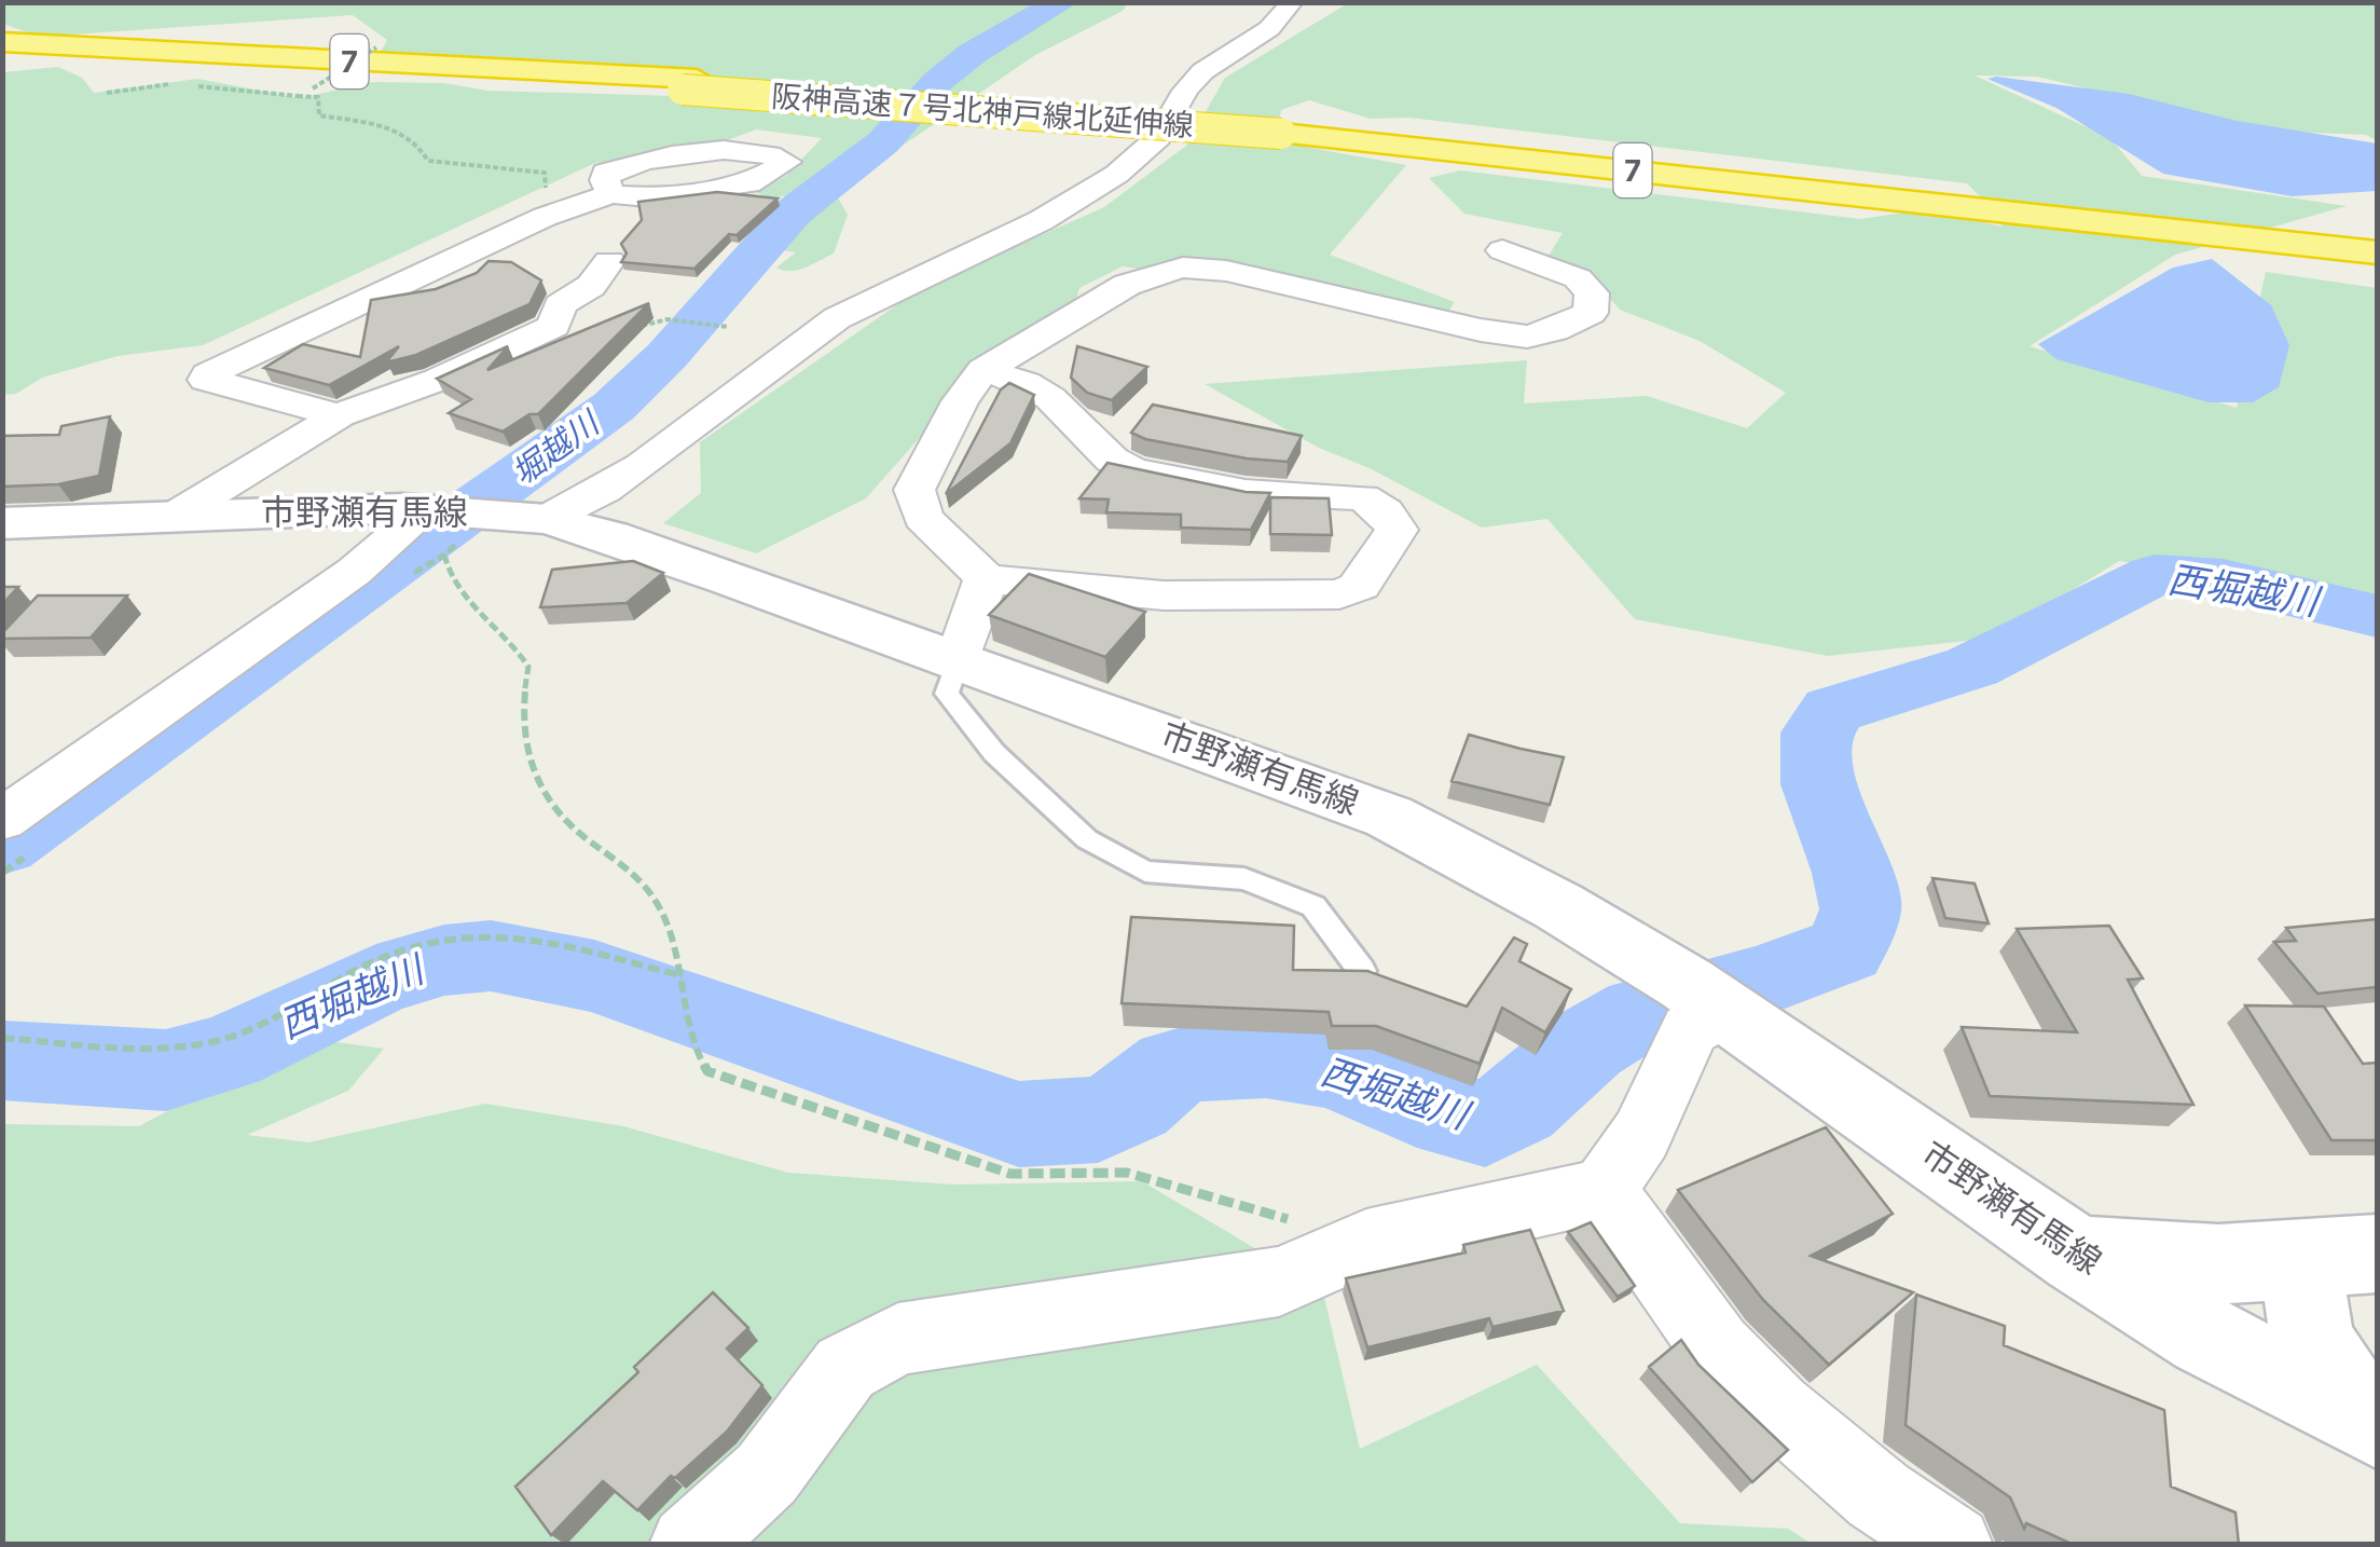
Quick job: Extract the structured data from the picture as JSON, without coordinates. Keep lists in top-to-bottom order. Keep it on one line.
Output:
{"streets":{"highway":["7","阪神高速７号北神戸線北延伸線"],"main road":["市野瀬有馬線"]},"crossings":[["7","阪神高速７号北神戸線北延伸線"]],"water":["堀越川","西堀越川"]}
